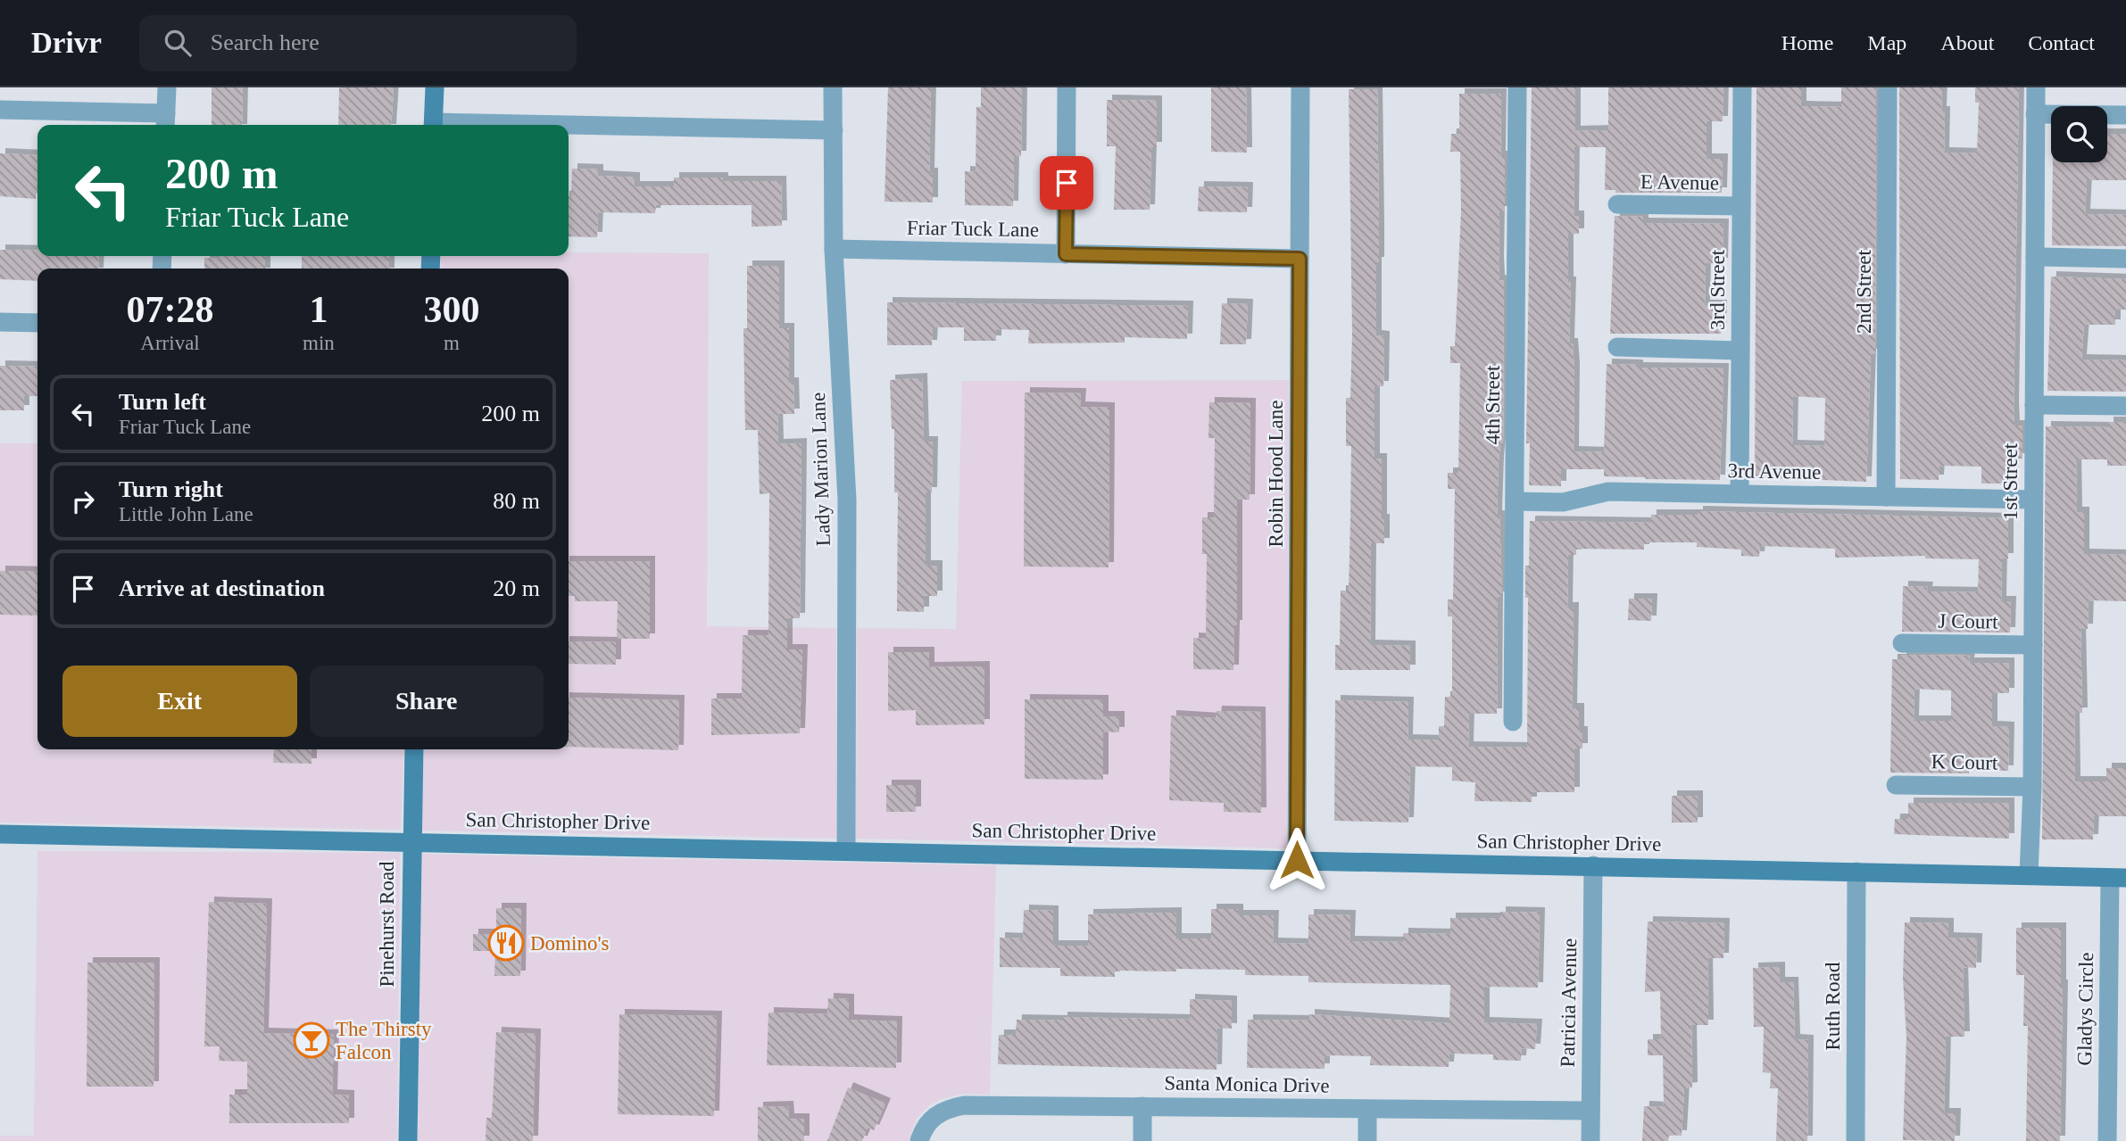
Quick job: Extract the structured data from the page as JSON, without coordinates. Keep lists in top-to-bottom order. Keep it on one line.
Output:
{"streets":{"street":["E Avenue","Friar Tuck Lane","3rd Street","2nd Street","4th Street","Lady Marion Lane","3rd Avenue","Robin Hood Lane","1st Street","J Court","K Court","San Christopher Drive","Pinehurst Road","Patricia Avenue","Ruth Road","Gladys Circle","Santa Monica Drive"]},"crossings":[["E Avenue","3rd Street"],["Friar Tuck Lane","Lady Marion Lane"],["Friar Tuck Lane","Robin Hood Lane"],["3rd Street","3rd Avenue"],["2nd Street","3rd Avenue"],["4th Street","3rd Avenue"],["Lady Marion Lane","San Christopher Drive"],["3rd Avenue","1st Street"],["Robin Hood Lane","San Christopher Drive"],["1st Street","J Court"],["1st Street","K Court"],["1st Street","San Christopher Drive"],["San Christopher Drive","Pinehurst Road"],["San Christopher Drive","Patricia Avenue"],["San Christopher Drive","Ruth Road"],["San Christopher Drive","Gladys Circle"],["Patricia Avenue","Santa Monica Drive"]],"places":{"restaurant":["Domino's"],"bar":["The Thirsty Falcon"]},"page":{"header":"Drivr","search":"Search here","nav":["Home","Map","About","Contact"],"turn":["200 m","Friar Tuck Lane"],"eta":["07:28","Arrival","1","min","300","m"],"list":[{"name":"Turn left","note":"Friar Tuck Lane","value":"200 m"},{"name":"Turn right","note":"Little John Lane","value":"80 m"},{"name":"Arrive at destination","value":"20 m"}],"buttons":["Exit","Share"]}}
